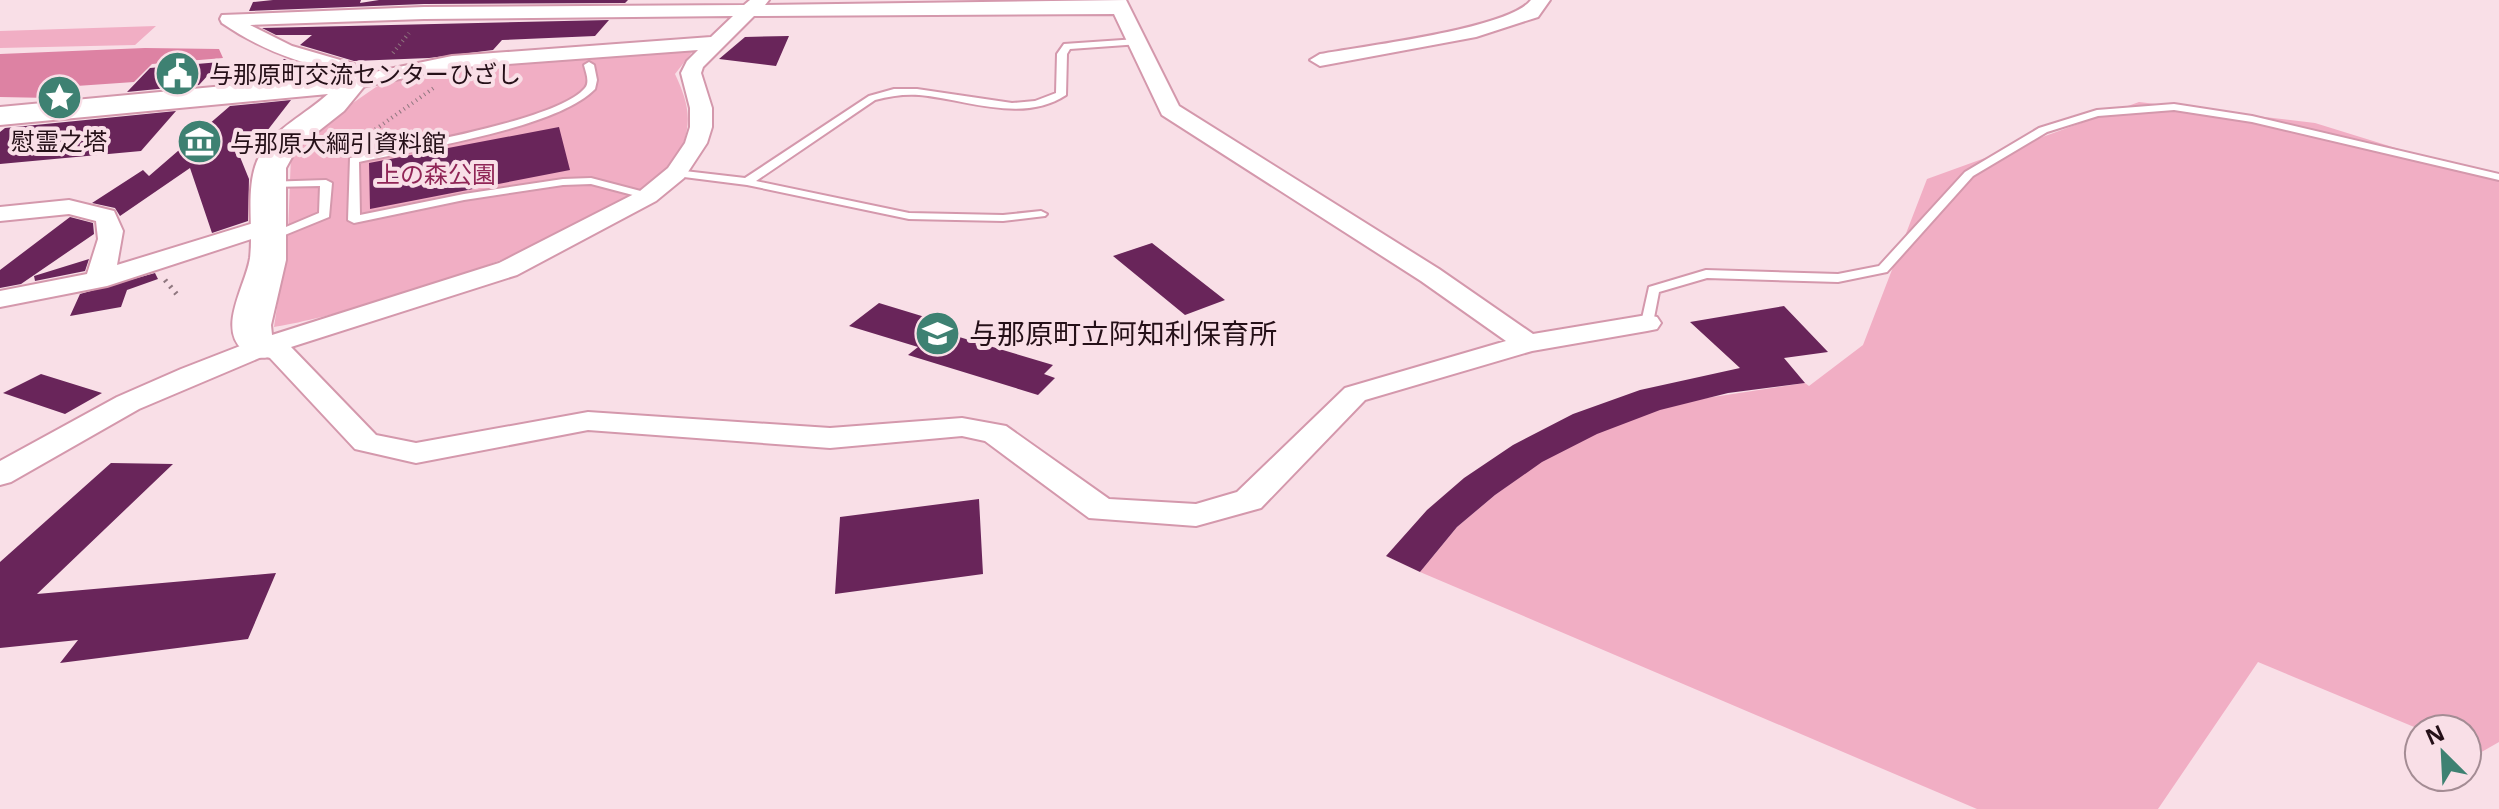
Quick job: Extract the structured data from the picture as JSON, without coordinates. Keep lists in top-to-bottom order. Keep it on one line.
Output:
{"parks":["上の森公園"],"places":{"public building":["与那原町交流センターひざし"],"place":["慰霊之塔"],"museum":["与那原大綱引資料館"],"school or university":["与那原町立阿知利保育所"]},"north":"top left"}
